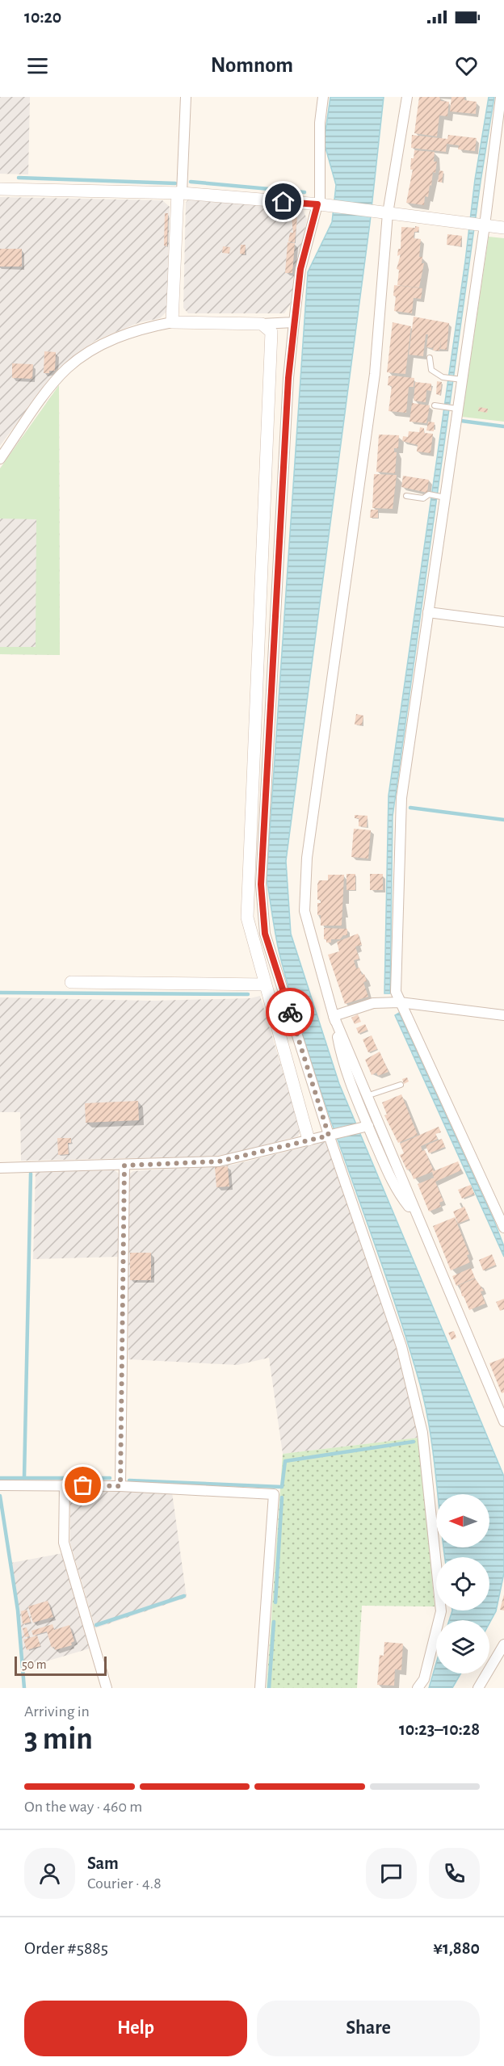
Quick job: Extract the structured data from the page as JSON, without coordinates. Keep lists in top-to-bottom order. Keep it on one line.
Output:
{"scale_bar":"50 m","north":"left","page":{"status":"10:20","header":"Nomnom","scale":"50 m","heading":["3 min","Arriving in","10:23–10:28"],"panel":["Sam","Courier · 4.8","Order #5885","¥1,880"],"bar":"On the way · 460 m","buttons":["Help","Share"]}}
